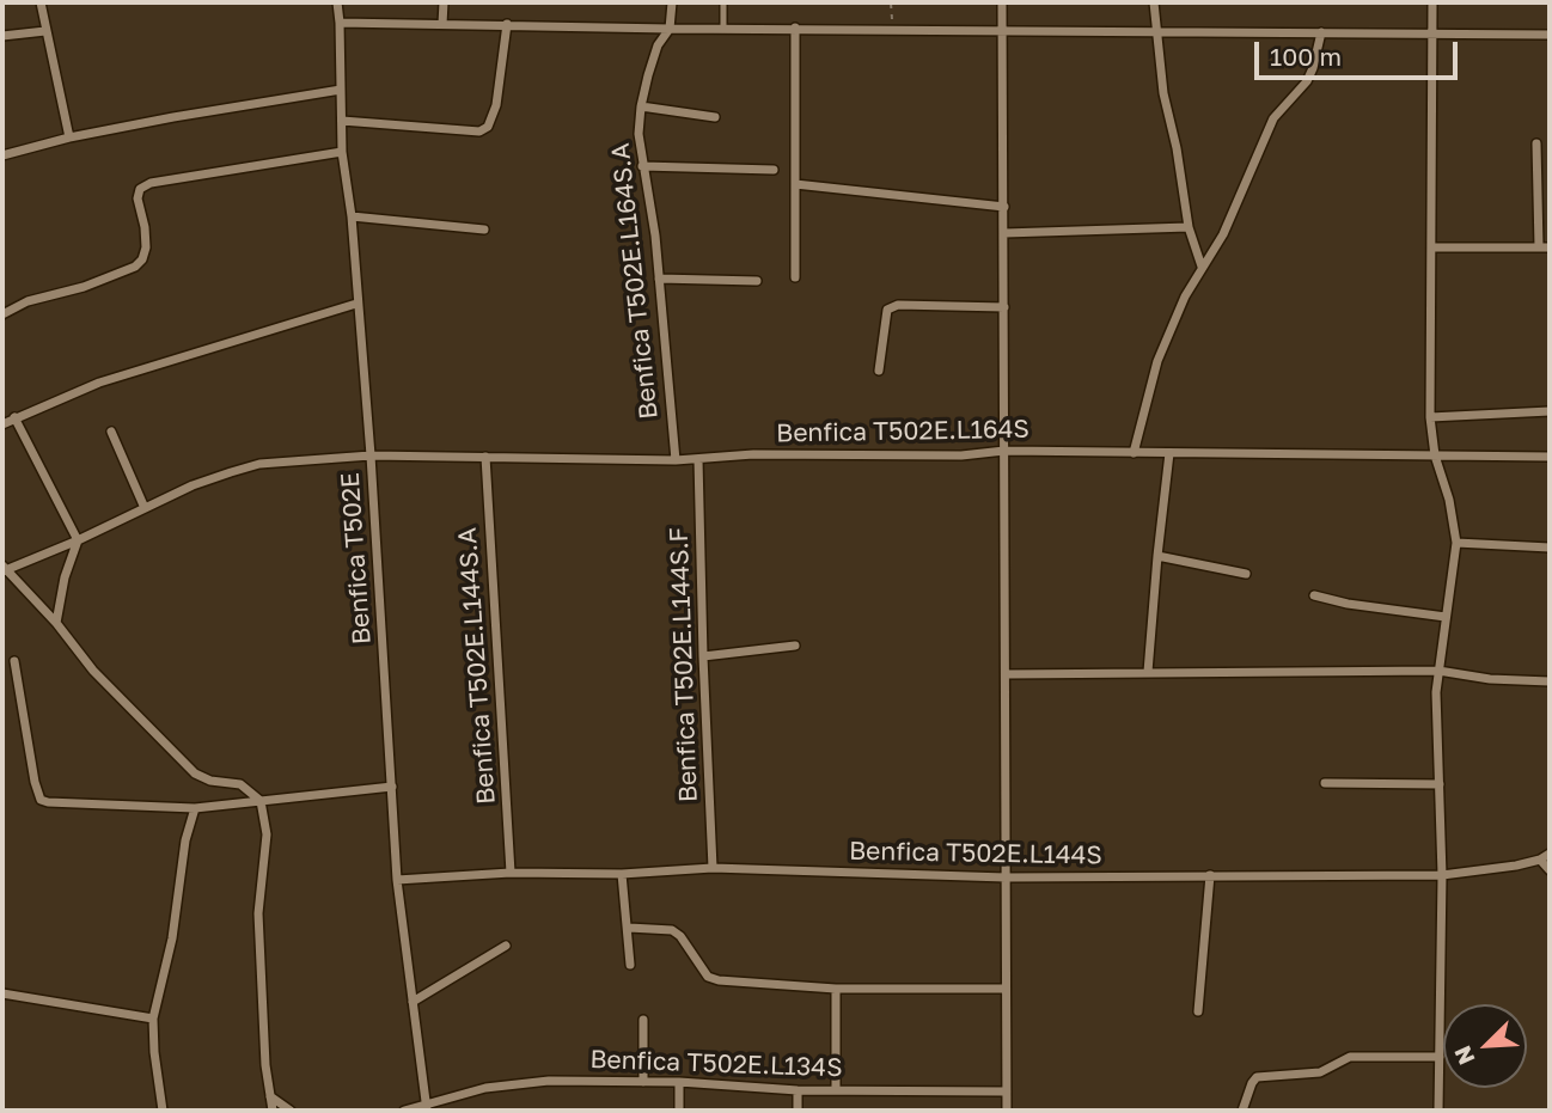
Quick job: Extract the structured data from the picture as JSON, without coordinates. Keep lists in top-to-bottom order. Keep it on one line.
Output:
{"streets":{"street":["Benfica T502E.L164S.A","Benfica T502E.L164S","Benfica T502E","Benfica T502E.L144S.F","Benfica T502E.L144S.A","Benfica T502E.L144S","Benfica T502E.L134S"]},"crossings":[["Benfica T502E.L164S.A","Benfica T502E.L164S"],["Benfica T502E.L164S","Benfica T502E"],["Benfica T502E.L164S","Benfica T502E.L144S.F"],["Benfica T502E.L164S","Benfica T502E.L144S.A"],["Benfica T502E","Benfica T502E.L144S"],["Benfica T502E","Benfica T502E.L134S"],["Benfica T502E.L144S.F","Benfica T502E.L144S"],["Benfica T502E.L144S.A","Benfica T502E.L144S"]],"scale_bar":"100 m","north":"bottom left"}
